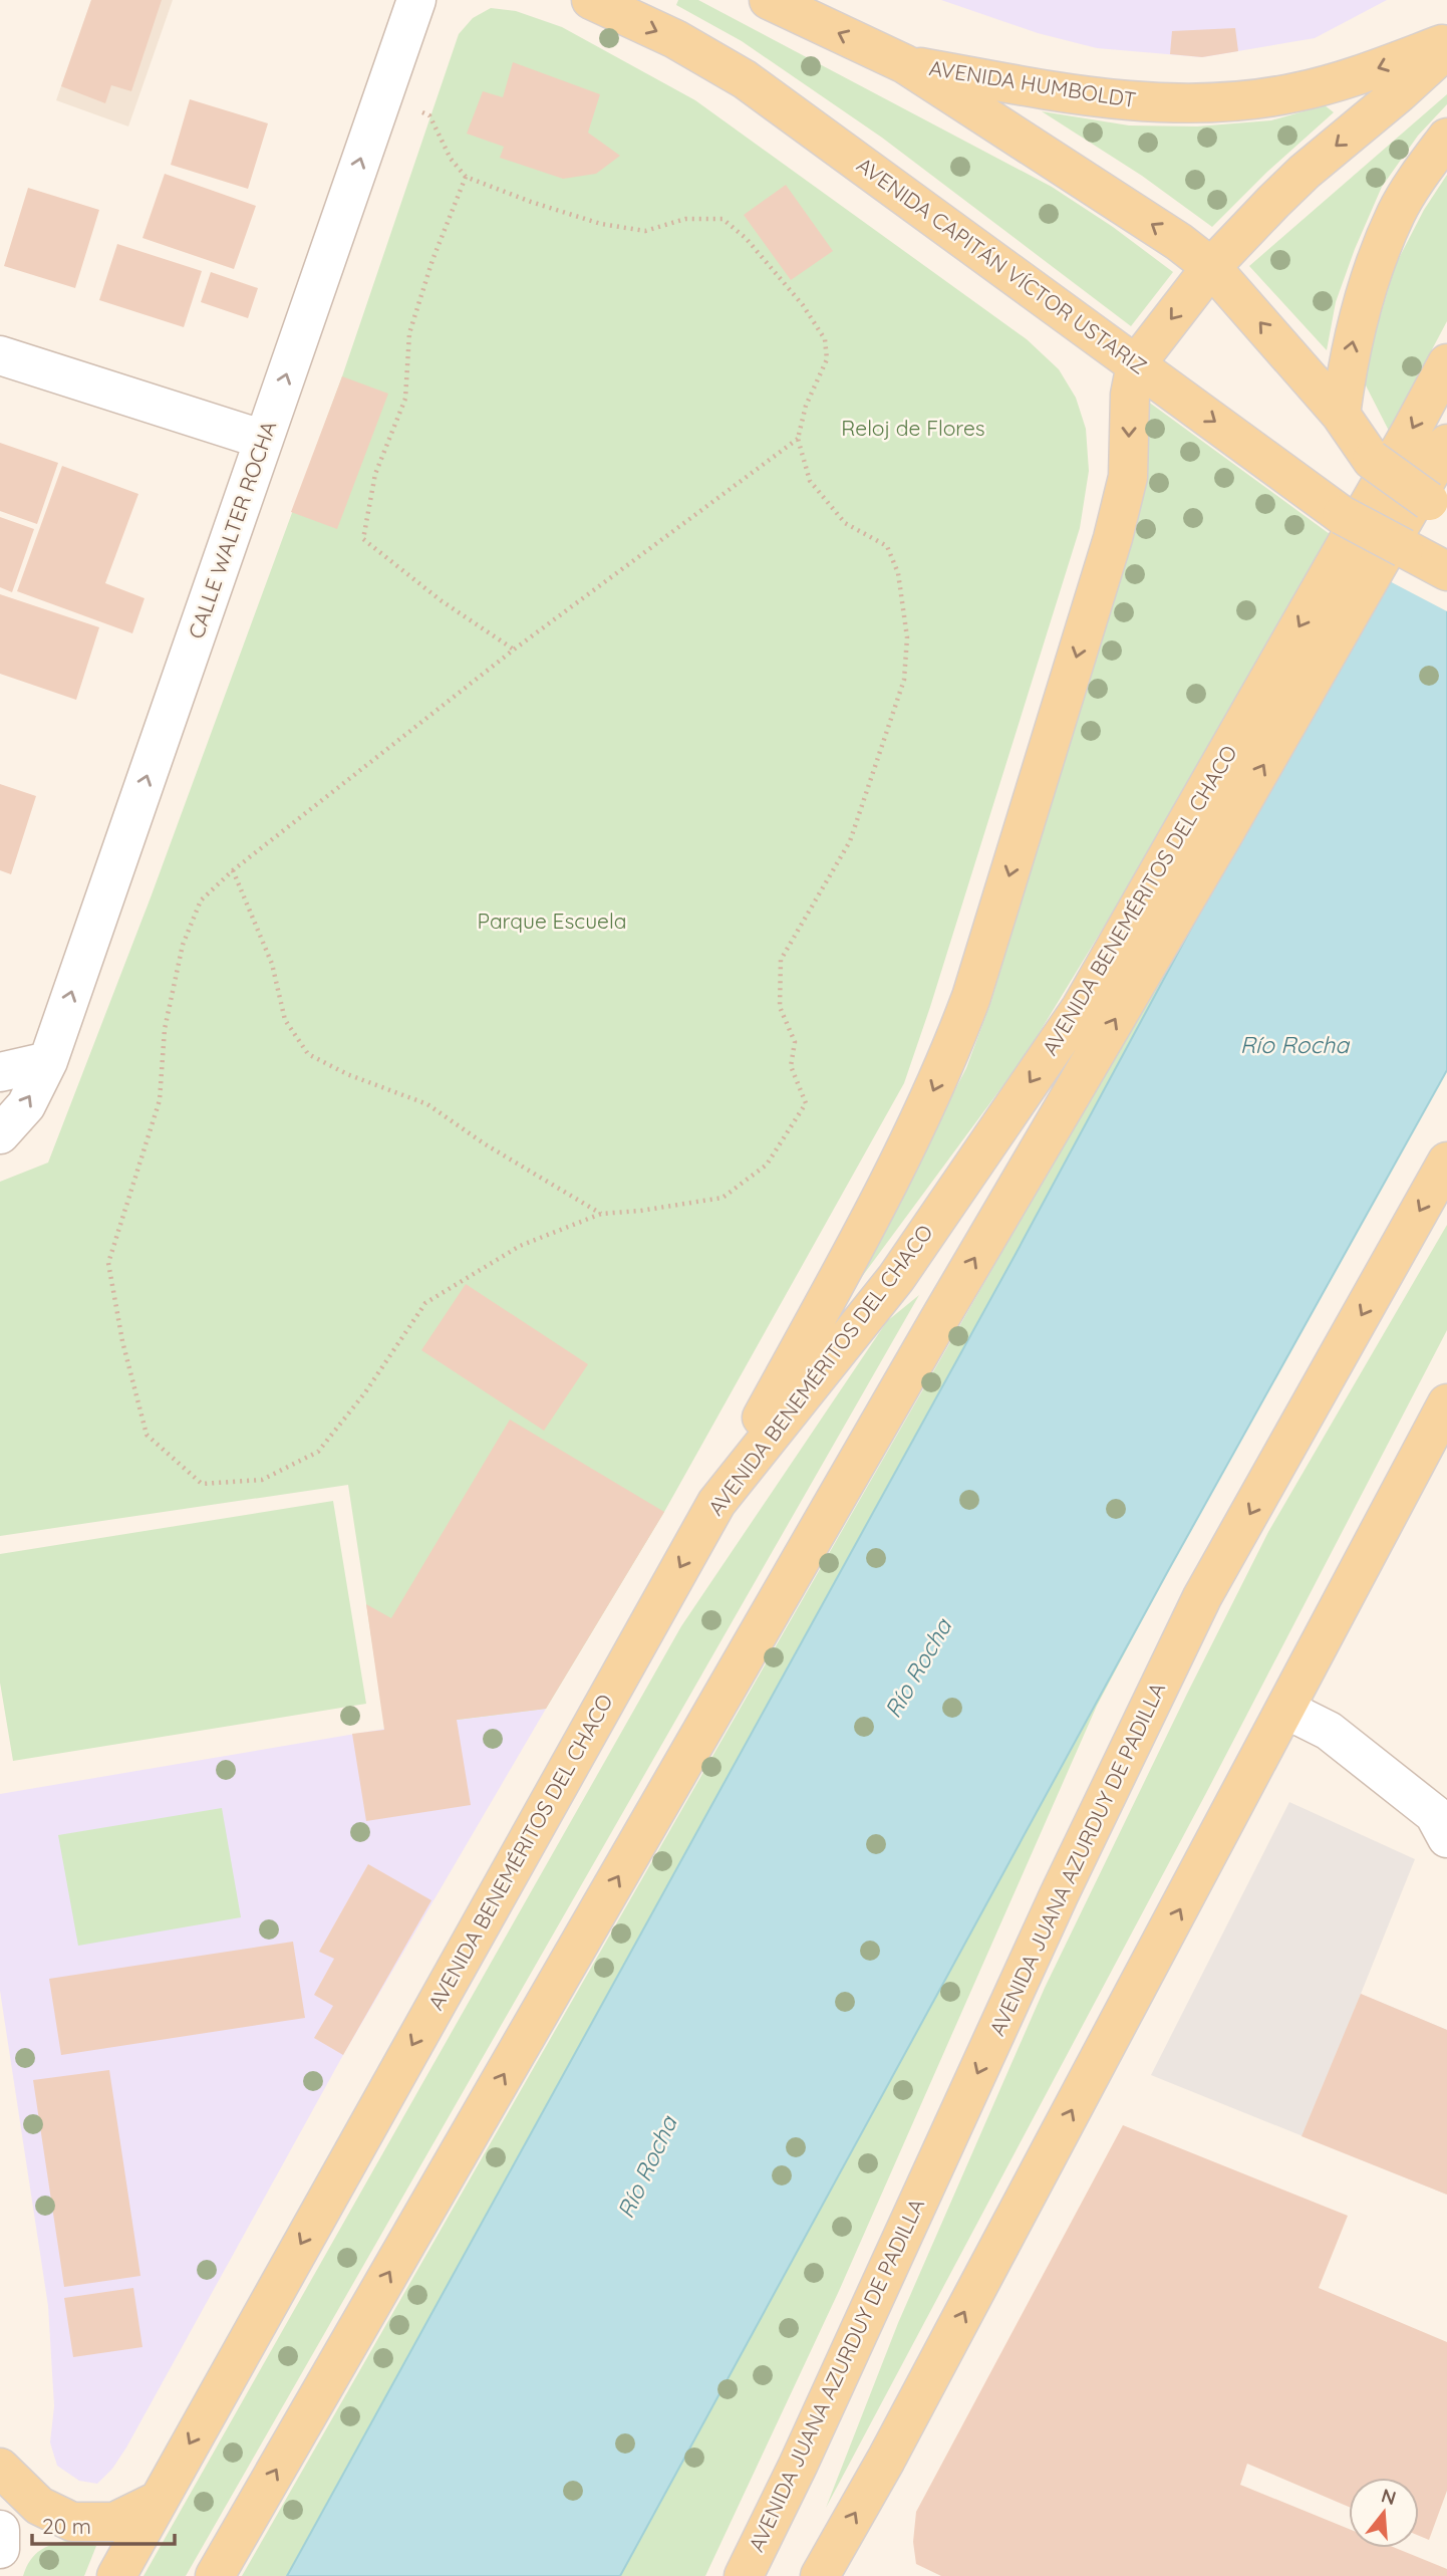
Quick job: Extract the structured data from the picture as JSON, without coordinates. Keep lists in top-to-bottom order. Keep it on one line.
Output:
{"streets":{"main road":["AVENIDA HUMBOLDT","AVENIDA CAPITÁN VÍCTOR USTARIZ","AVENIDA BENEMÉRITOS DEL CHACO","AVENIDA JUANA AZURDUY DE PADILLA"],"street":["CALLE WALTER ROCHA"]},"one_way":["AVENIDA HUMBOLDT","CALLE WALTER ROCHA"],"water":["Río Rocha"],"parks":["Reloj de Flores","Parque Escuela"],"scale_bar":"20 m","north":"top"}
